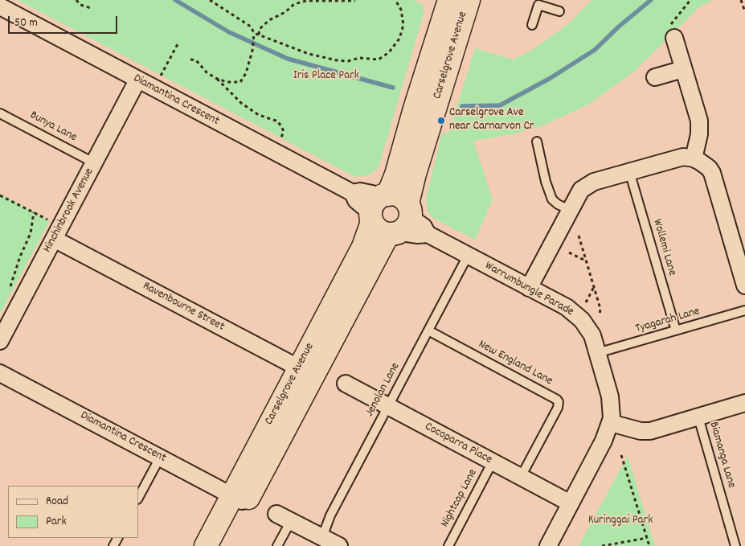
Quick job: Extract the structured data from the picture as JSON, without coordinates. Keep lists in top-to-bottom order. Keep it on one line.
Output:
{"streets":{"street":["Carselgrove Avenue","Diamantina Crescent","Hinchinbrook Avenue","Warrumbungle Parade","Ravenbourne Street","Cocoparra Place"],"lane":["Bunya Lane","Wollemi Lane","Tyagarah Lane","New England Lane","Jenolan Lane","Biamanga Lane","Nightcap Lane"]},"crossings":[["Carselgrove Avenue","Diamantina Crescent"],["Carselgrove Avenue","Warrumbungle Parade"],["Carselgrove Avenue","Ravenbourne Street"],["Diamantina Crescent","Hinchinbrook Avenue"],["Diamantina Crescent","Warrumbungle Parade"],["Bunya Lane","Hinchinbrook Avenue"],["Hinchinbrook Avenue","Ravenbourne Street"],["Wollemi Lane","Tyagarah Lane"],["Warrumbungle Parade","Tyagarah Lane"],["Warrumbungle Parade","Jenolan Lane"],["Warrumbungle Parade","Cocoparra Place"],["New England Lane","Jenolan Lane"],["New England Lane","Cocoparra Place"],["Jenolan Lane","Cocoparra Place"],["Cocoparra Place","Nightcap Lane"]],"parks":["Iris Place Park","Kuringgai Park"],"places":["Carselgrove Ave near Carnarvon Cr"],"legend":["Road","Park"],"scale_bar":"50 m"}
